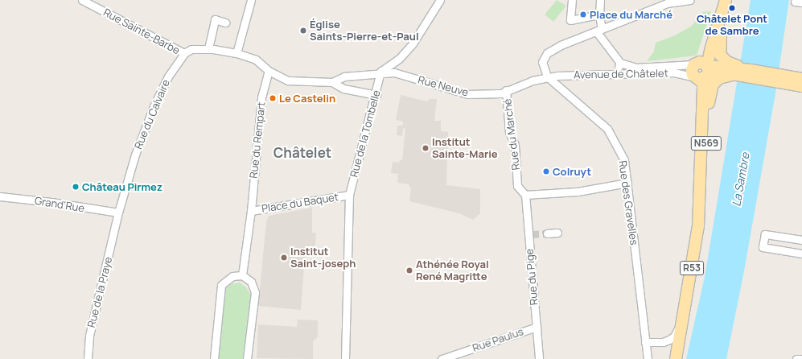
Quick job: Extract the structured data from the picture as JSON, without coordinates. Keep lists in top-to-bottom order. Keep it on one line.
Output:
{"streets":{"main road":["Avenue de Châtelet","N569","R53"],"street":["Rue Sainte-Barbe","Rue Neuve","Rue du Calvaire","Rue de la Tombelle","Rue du Marché","Rue du Rempart","Place du Baquet","Rue des Gravelles","Grand'Rue","Rue du Pige","Rue de la Praye","Rue Paulus"]},"crossings":[["Rue Sainte-Barbe","Rue du Calvaire"],["Avenue de Châtelet","N569"],["Avenue de Châtelet","Rue des Gravelles"],["Avenue de Châtelet","R53"],["Rue Neuve","Rue de la Tombelle"],["Rue Neuve","Rue du Marché"],["Rue du Calvaire","Grand'Rue"],["Rue du Calvaire","Rue de la Praye"],["Rue de la Tombelle","Place du Baquet"],["Rue du Marché","Rue du Pige"],["Rue du Rempart","Place du Baquet"],["N569","R53"],["Grand'Rue","Rue de la Praye"],["Rue du Pige","Rue Paulus"]],"districts":["Châtelet"],"water":["La Sambre"],"places":["Châtelet Pont de Sambre","Place du Marché","Église Saints-Pierre-et-Paul","Le Castelin","Institut Sainte-Marie","Colruyt","Château Pirmez","Institut Saint-joseph","Athénée Royal René Magritte"]}
